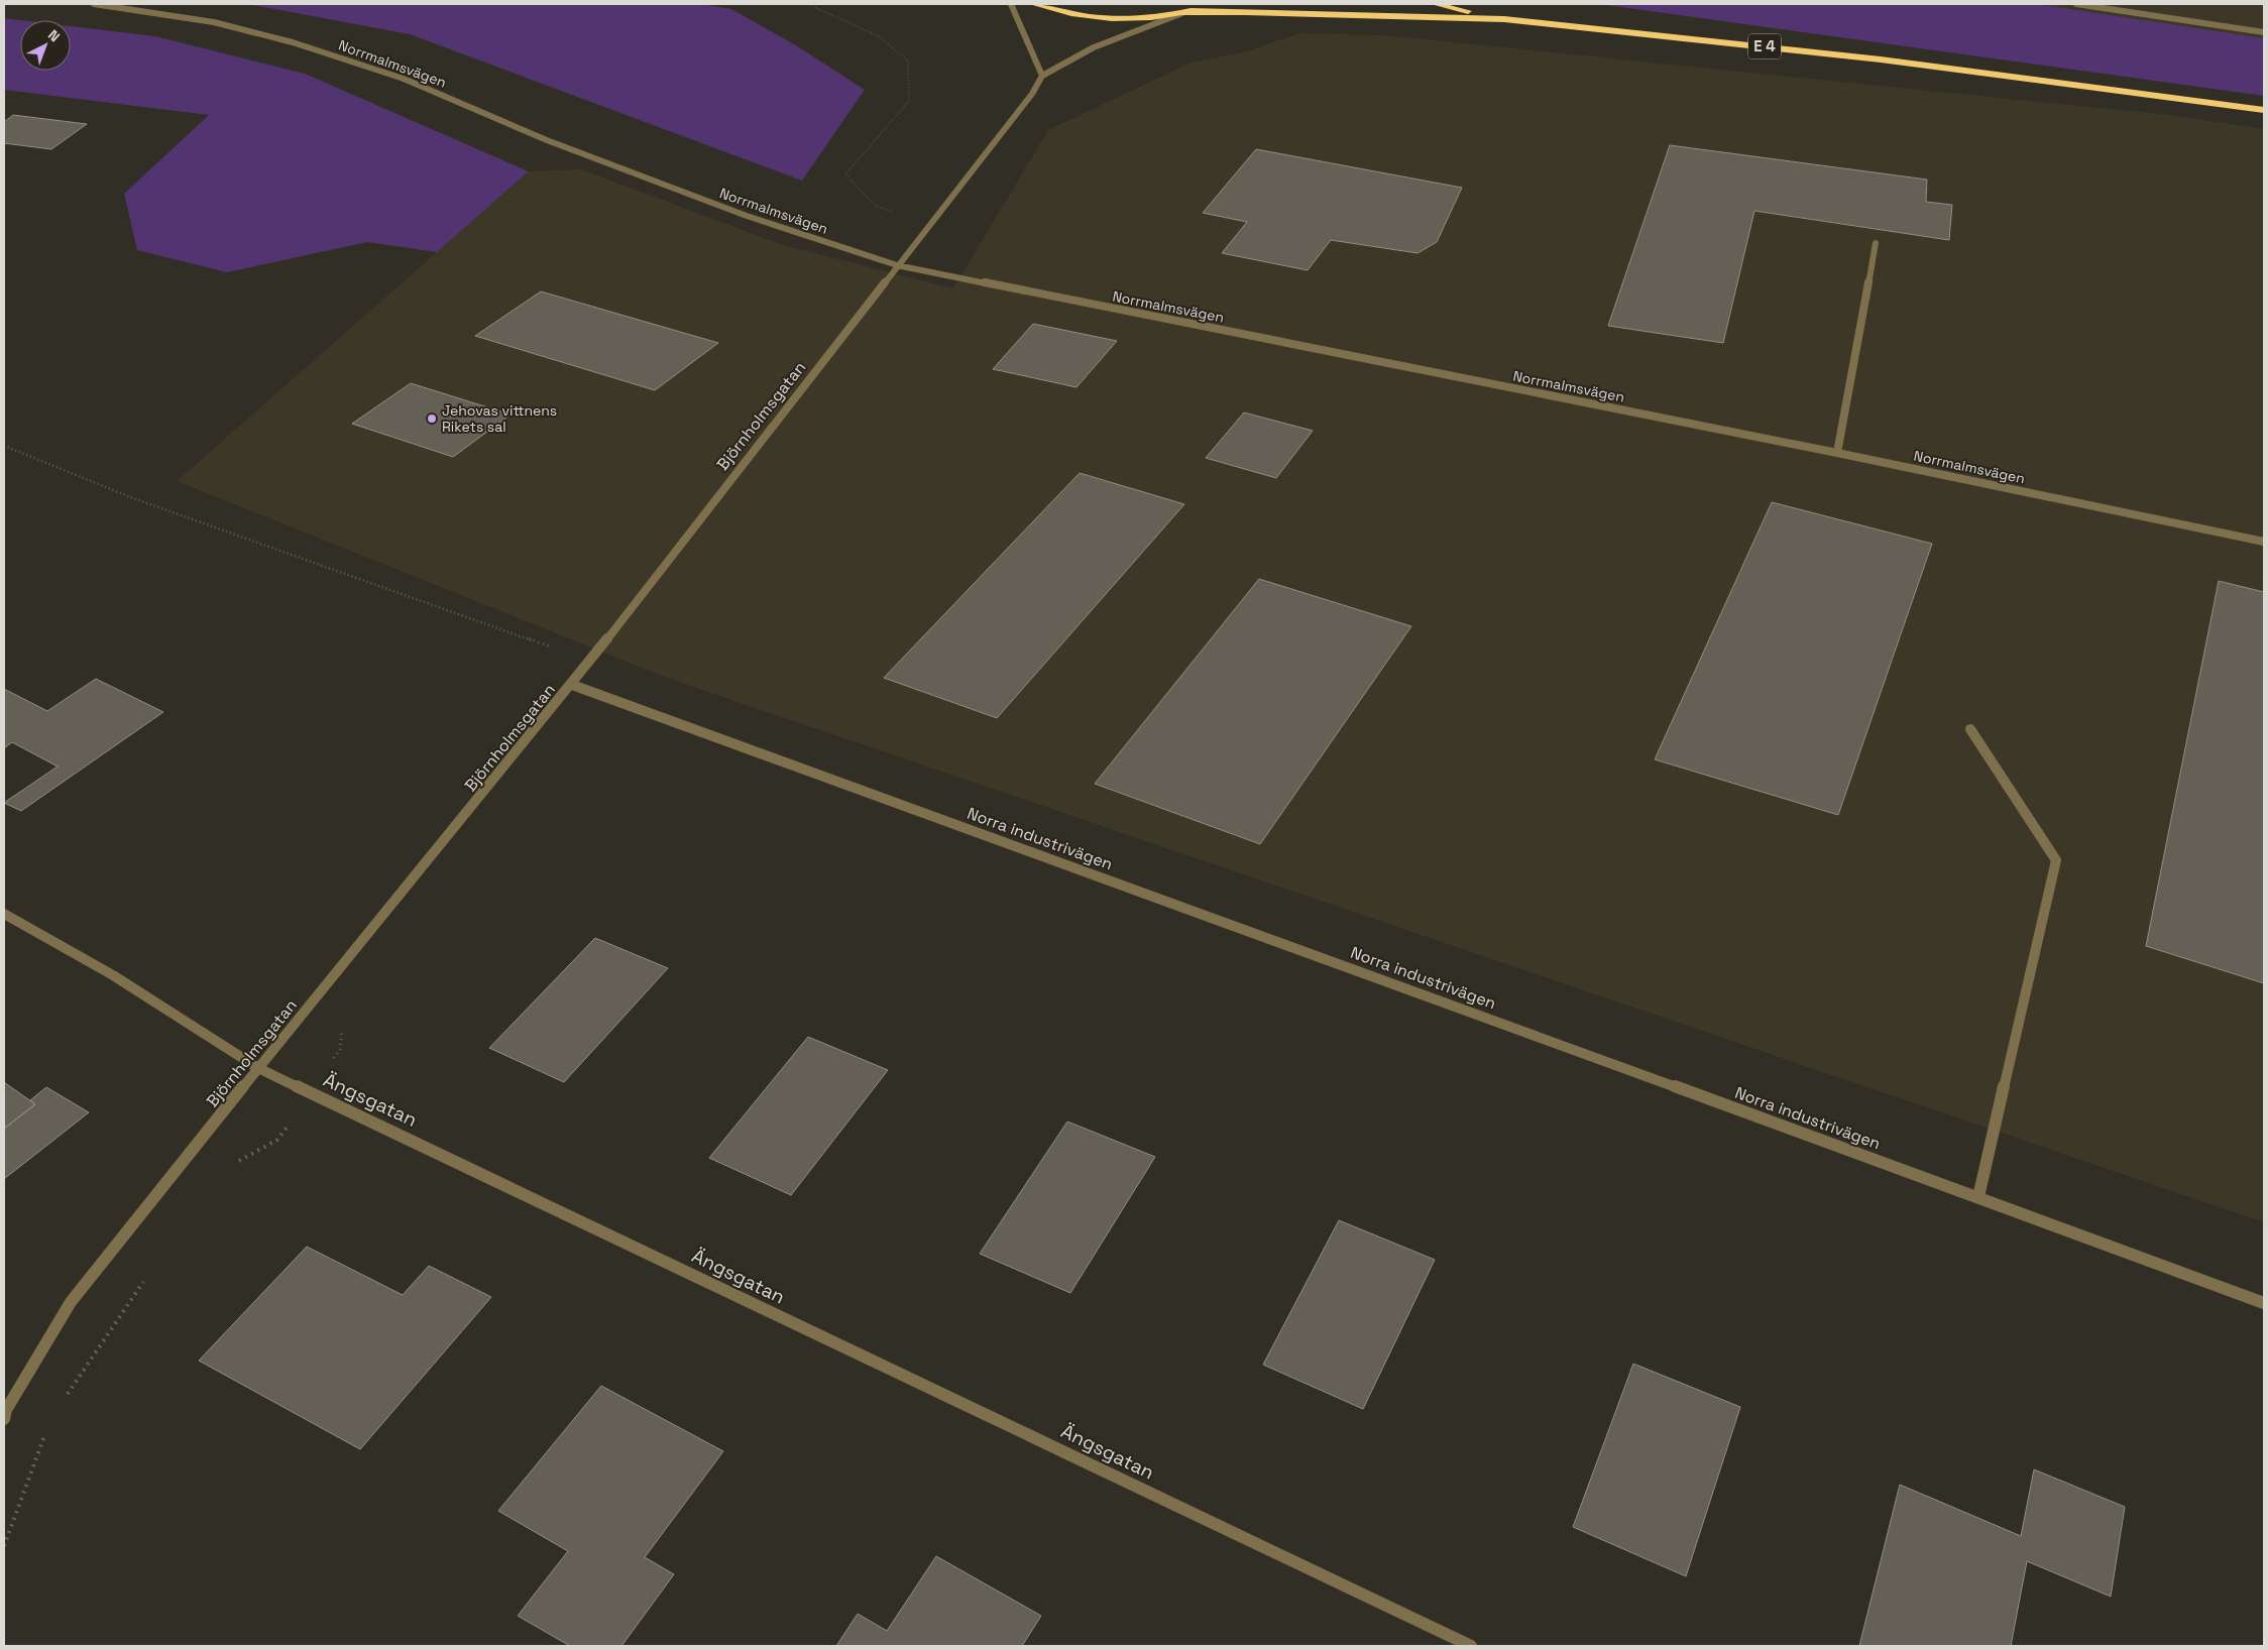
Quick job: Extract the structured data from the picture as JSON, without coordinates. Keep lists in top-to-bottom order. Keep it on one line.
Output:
{"streets":{"highway":["E 4"],"street":["Norrmalmsvägen","Björnholmsgatan","Norra industrivägen","Ängsgatan"]},"crossings":[["Norrmalmsvägen","Björnholmsgatan"],["Björnholmsgatan","Norra industrivägen"],["Björnholmsgatan","Ängsgatan"]],"places":["Jehovas vittnens Rikets sal"],"north":"top right"}
